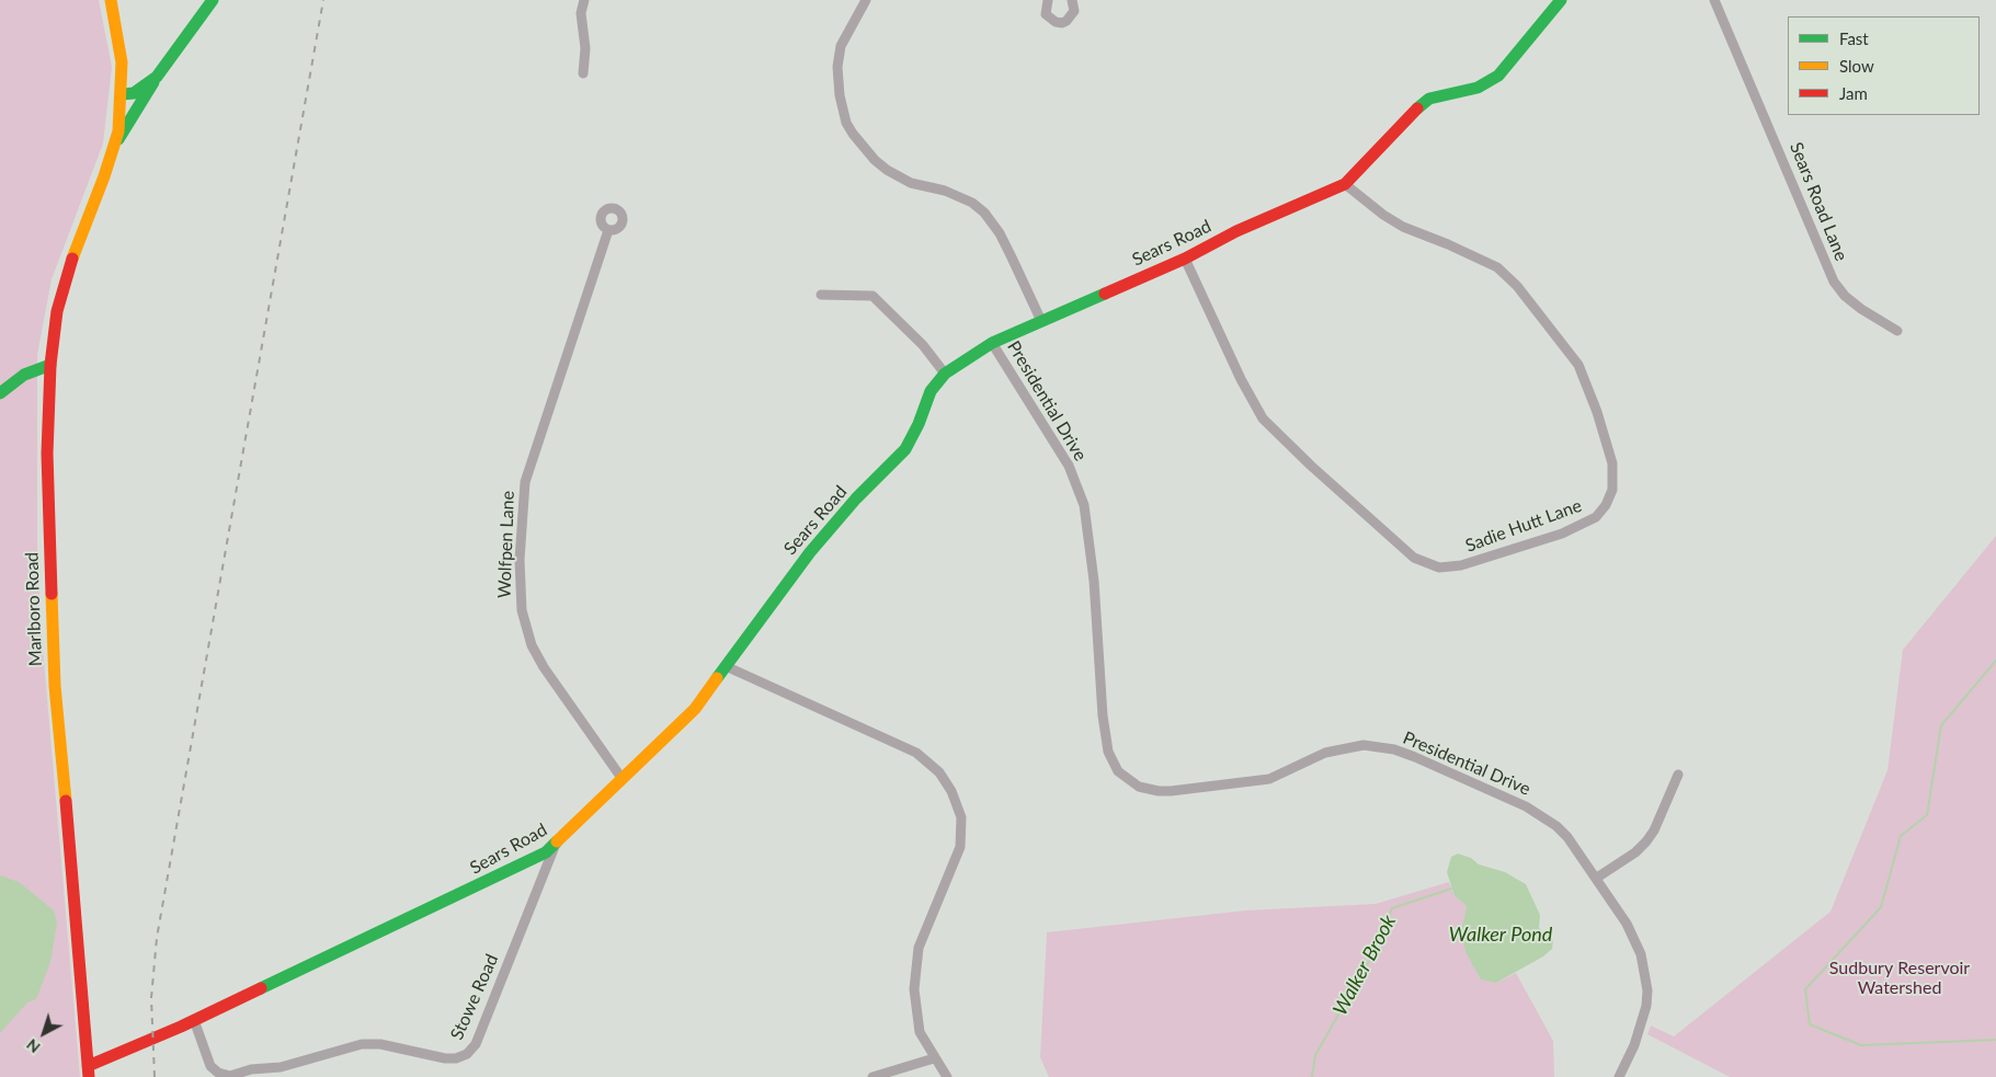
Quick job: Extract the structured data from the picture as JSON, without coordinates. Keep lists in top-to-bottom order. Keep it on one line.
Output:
{"streets":{"street":["Sears Road Lane","Sears Road","Presidential Drive","Sadie Hutt Lane","Wolfpen Lane","Marlboro Road","Stowe Road"]},"crossings":[["Sears Road","Presidential Drive"],["Sears Road","Sadie Hutt Lane"],["Sears Road","Wolfpen Lane"],["Sears Road","Marlboro Road"],["Sears Road","Stowe Road"]],"water":["Walker Pond","Walker Brook"],"parks":["Sudbury Reservoir Watershed"],"legend":["Fast","Slow","Jam"],"north":"bottom left"}
